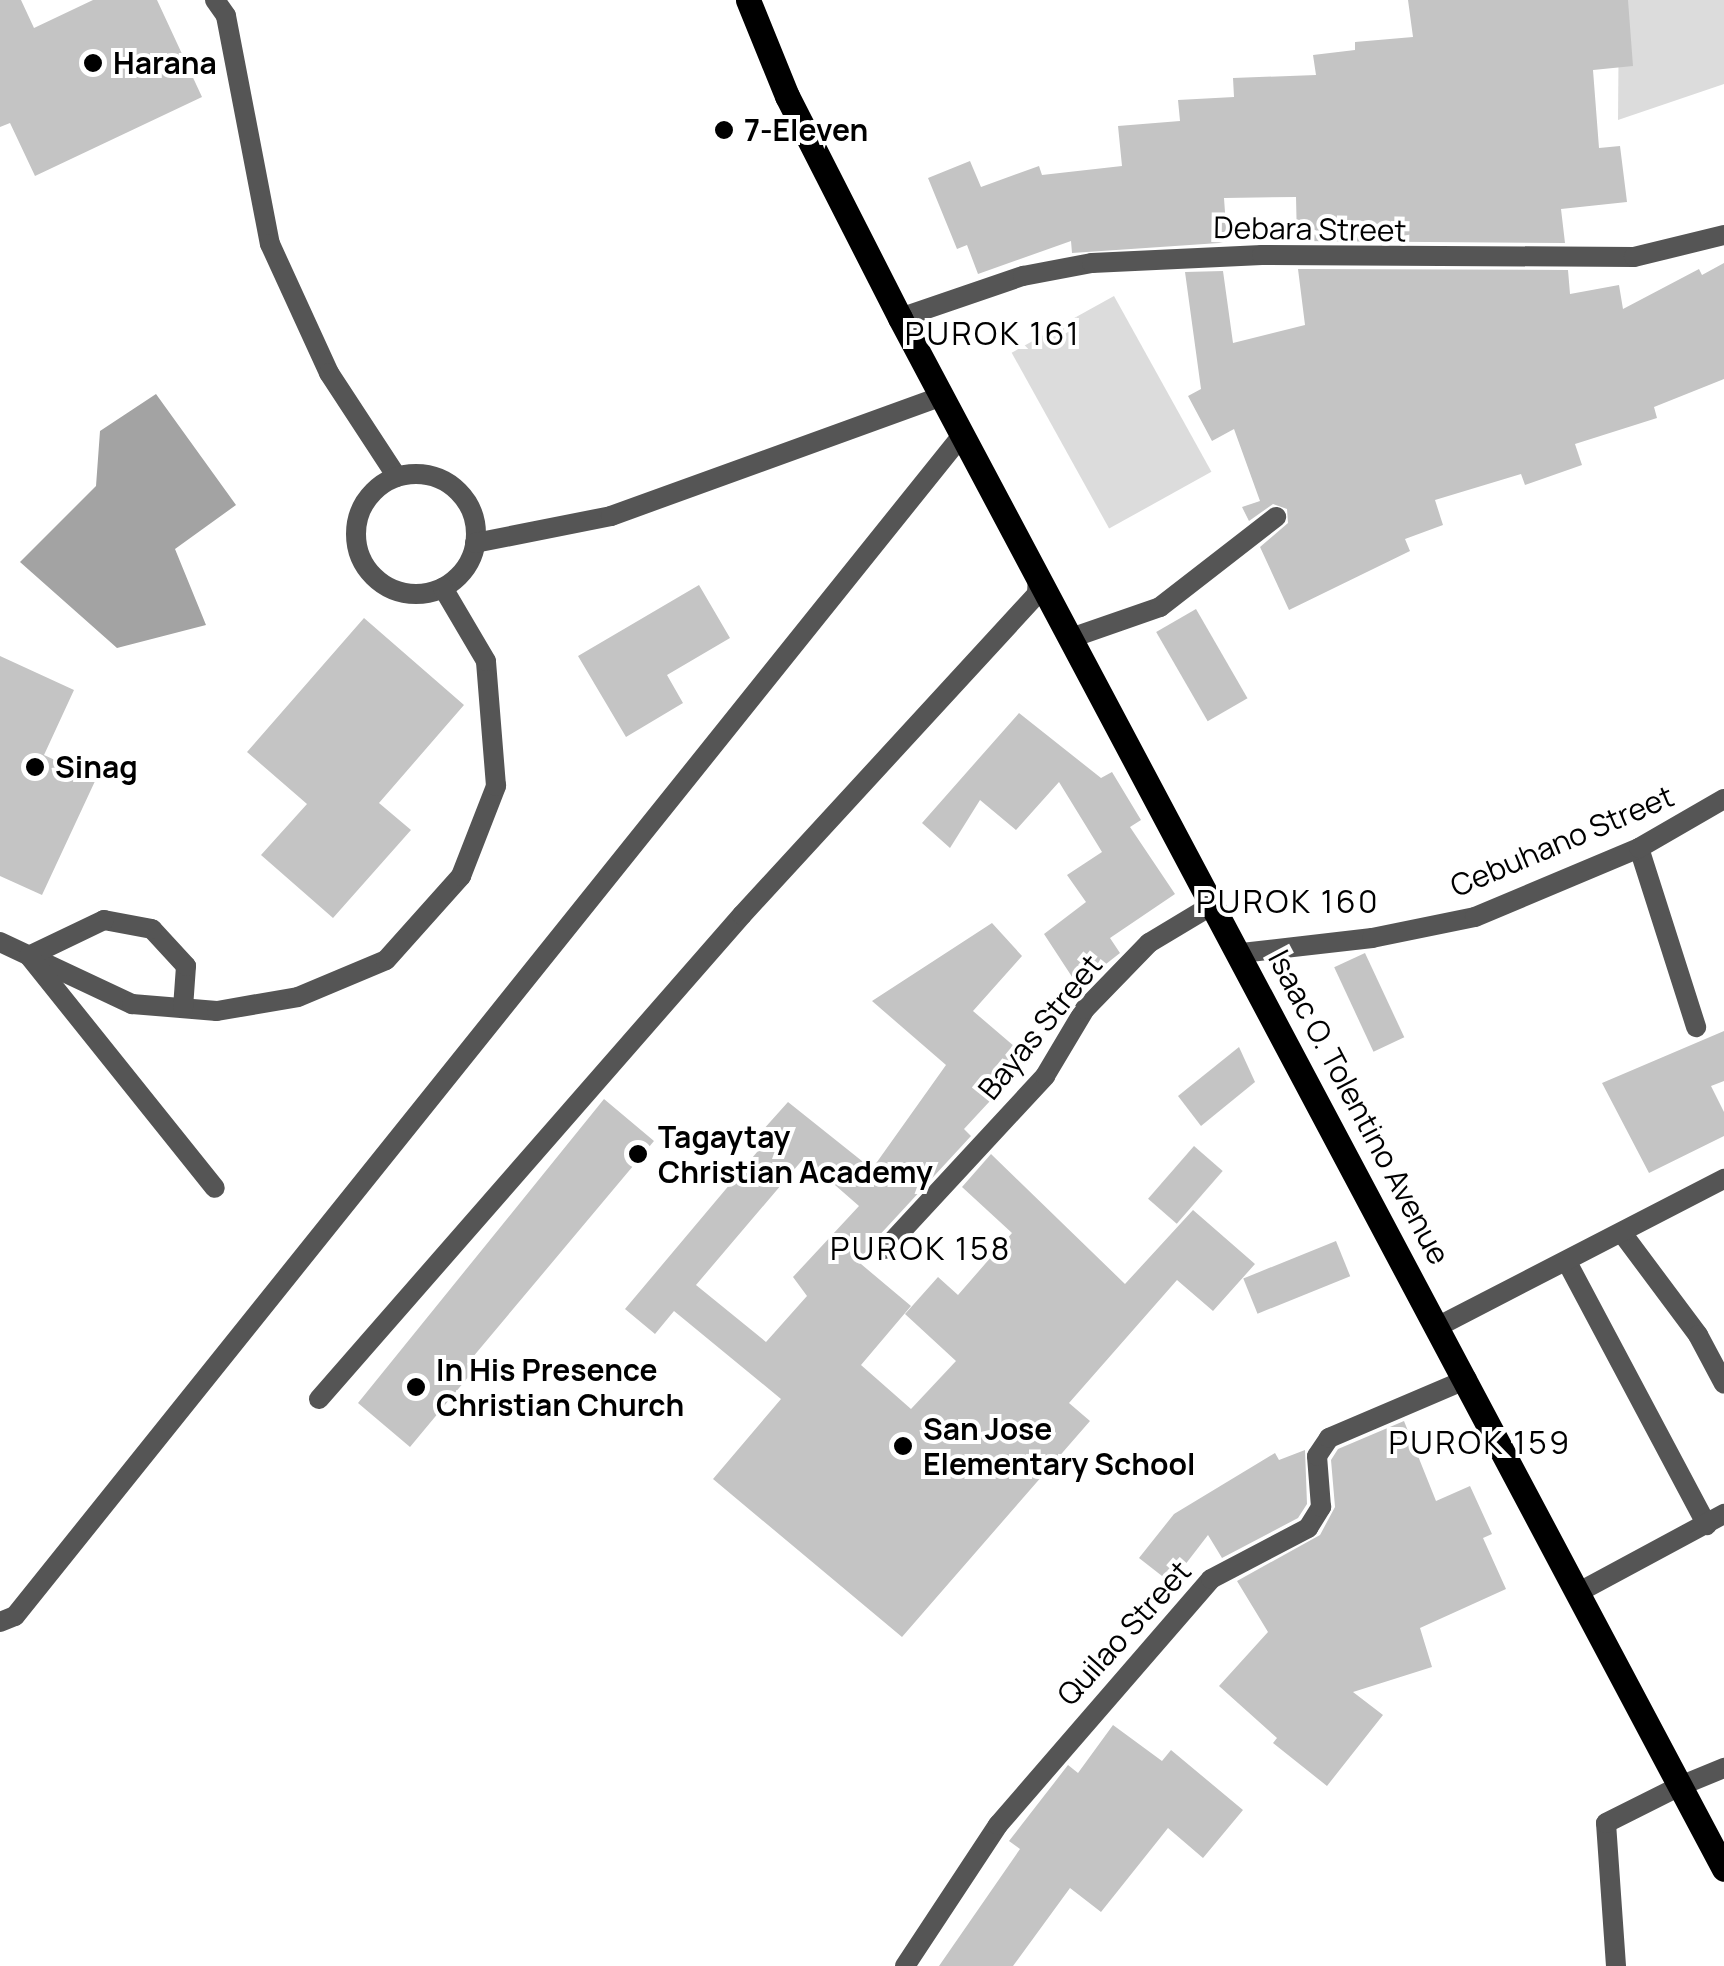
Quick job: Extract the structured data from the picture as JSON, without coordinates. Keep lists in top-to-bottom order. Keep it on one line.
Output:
{"streets":{"main road":["Isaac O. Tolentino Avenue"],"street":["Debara Street","Cebuhano Street","Bayas Street","Quilao Street"]},"crossings":[["Debara Street","Isaac O. Tolentino Avenue"],["Cebuhano Street","Isaac O. Tolentino Avenue"],["Bayas Street","Isaac O. Tolentino Avenue"],["Isaac O. Tolentino Avenue","Quilao Street"]],"districts":["PUROK 161","PUROK 160","PUROK 158","PUROK 159"],"places":["Harana","7-Eleven","Sinag","Tagaytay Christian Academy","In His Presence Christian Church","San Jose Elementary School"]}
